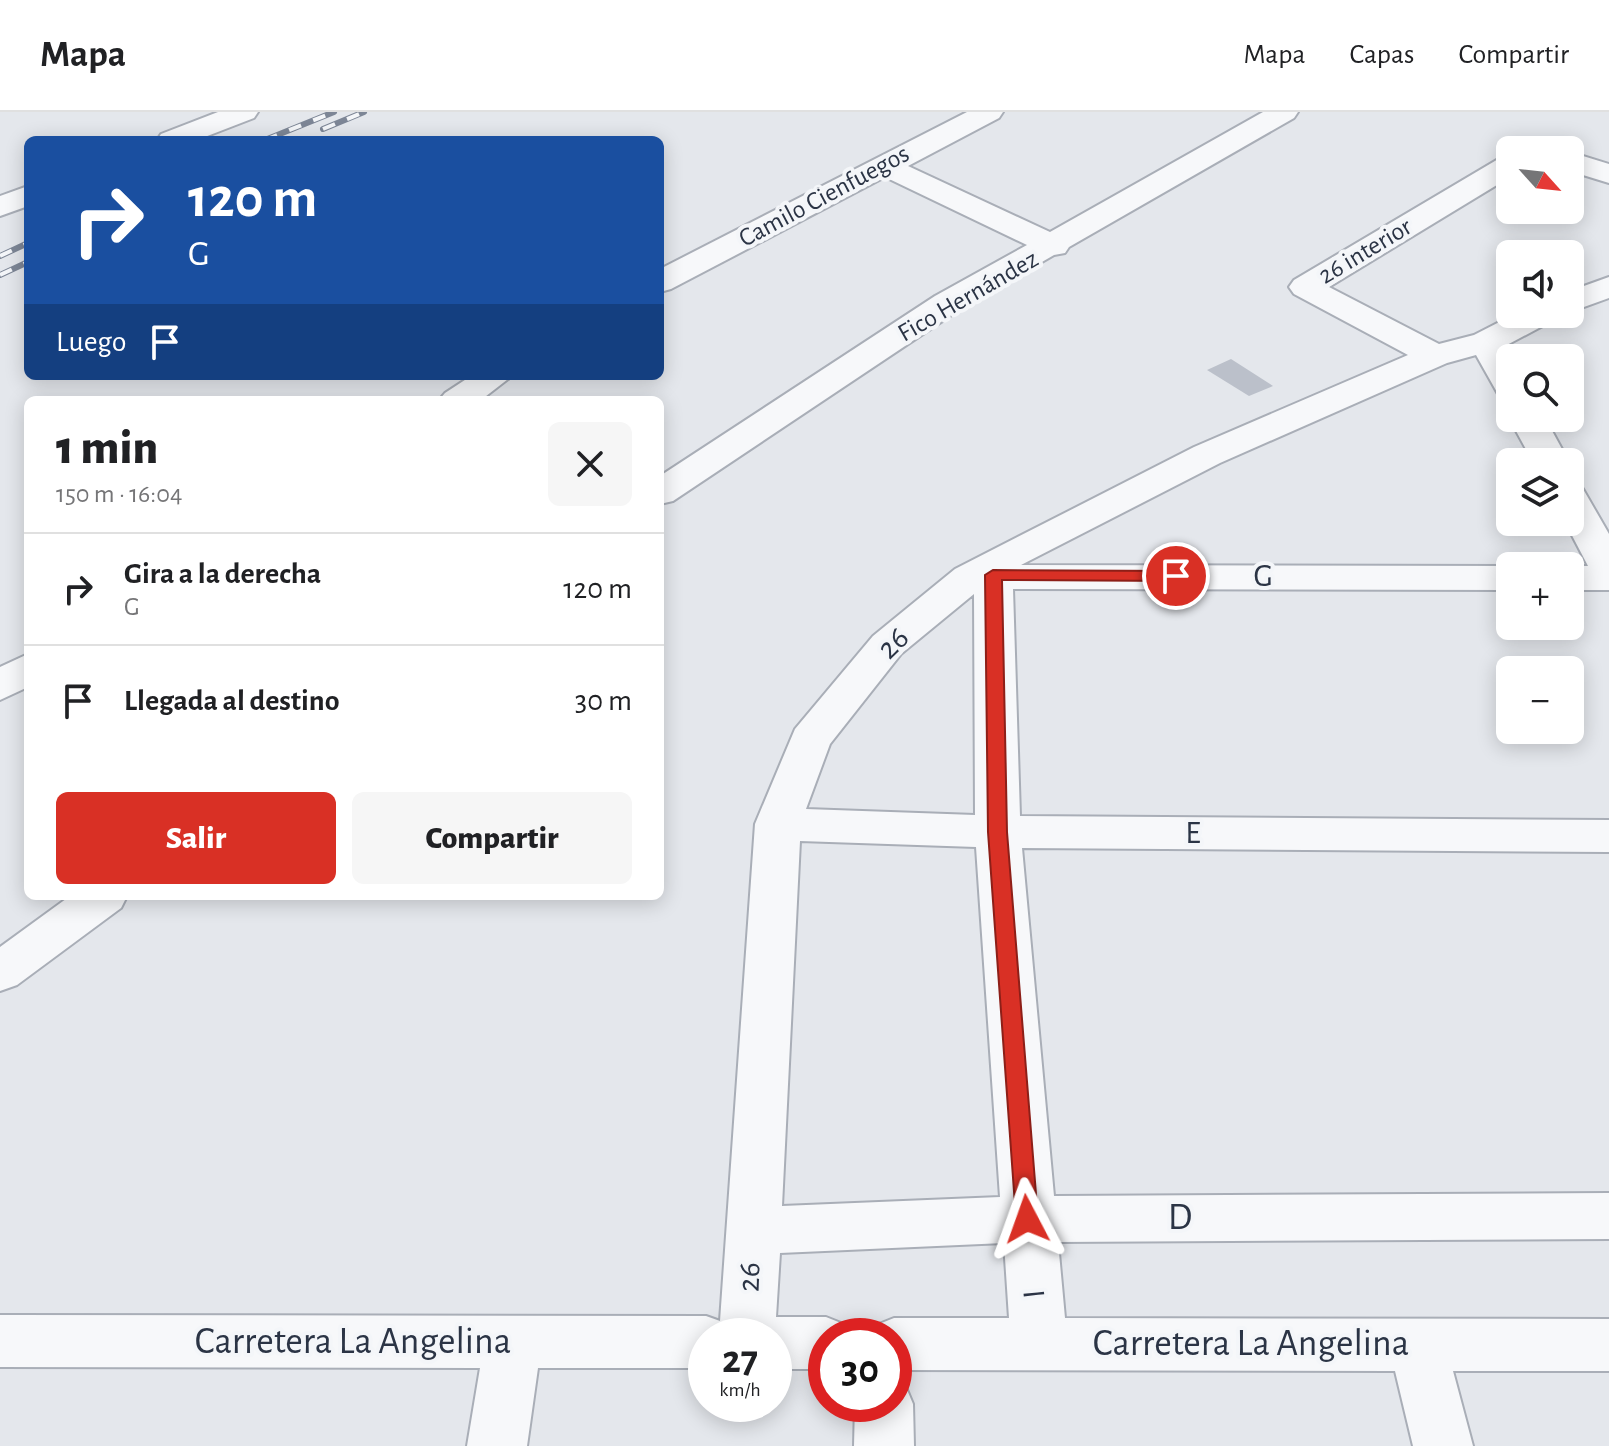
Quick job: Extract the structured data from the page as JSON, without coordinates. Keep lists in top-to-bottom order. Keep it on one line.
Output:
{"streets":{"street":["Camilo Cienfuegos","26 interior","Fico Hernández","G","26","E","D","I","Carretera La Angelina"]},"crossings":[["26 interior","26"],["G","26"],["G","I"],["26","E"],["26","D"],["26","I"],["E","I"],["D","I"],["I","Carretera La Angelina"]],"north":"bottom right","page":{"header":"Mapa","nav":["Mapa","Capas","Compartir"],"map_buttons":["+","−"],"turn":["120 m","G"],"then":"Luego","heading":["1 min","150 m · 16:04"],"list":[{"name":"Gira a la derecha","note":"G","value":"120 m"},{"name":"Llegada al destino","value":"30 m"}],"buttons":["Salir","Compartir"],"speed":"27 km/h","limit":"30"}}
